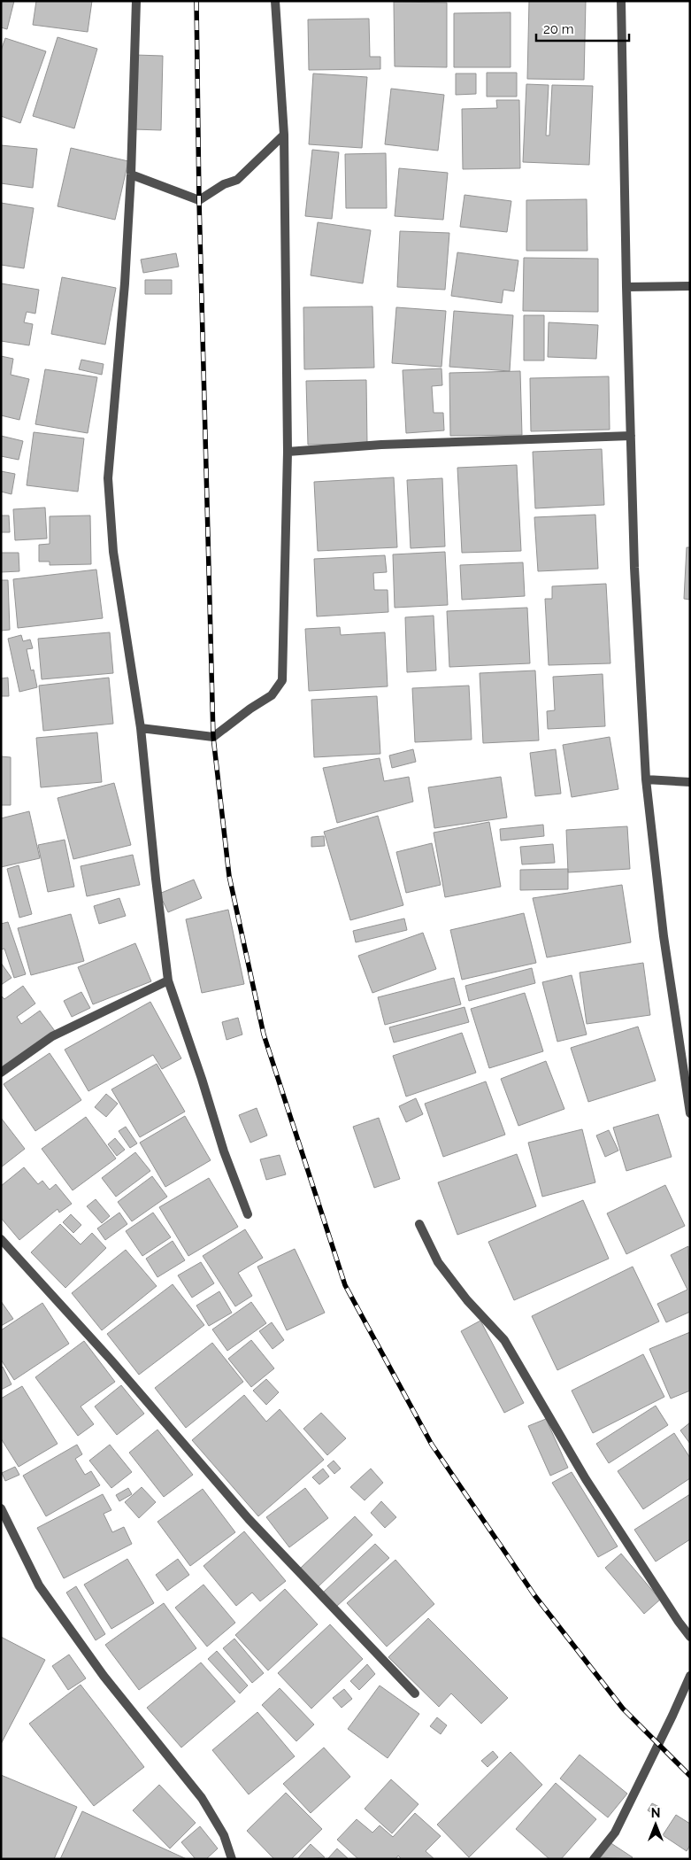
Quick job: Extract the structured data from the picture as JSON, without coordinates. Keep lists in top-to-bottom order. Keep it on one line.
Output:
{"scale_bar":"20 m","north":"top"}
